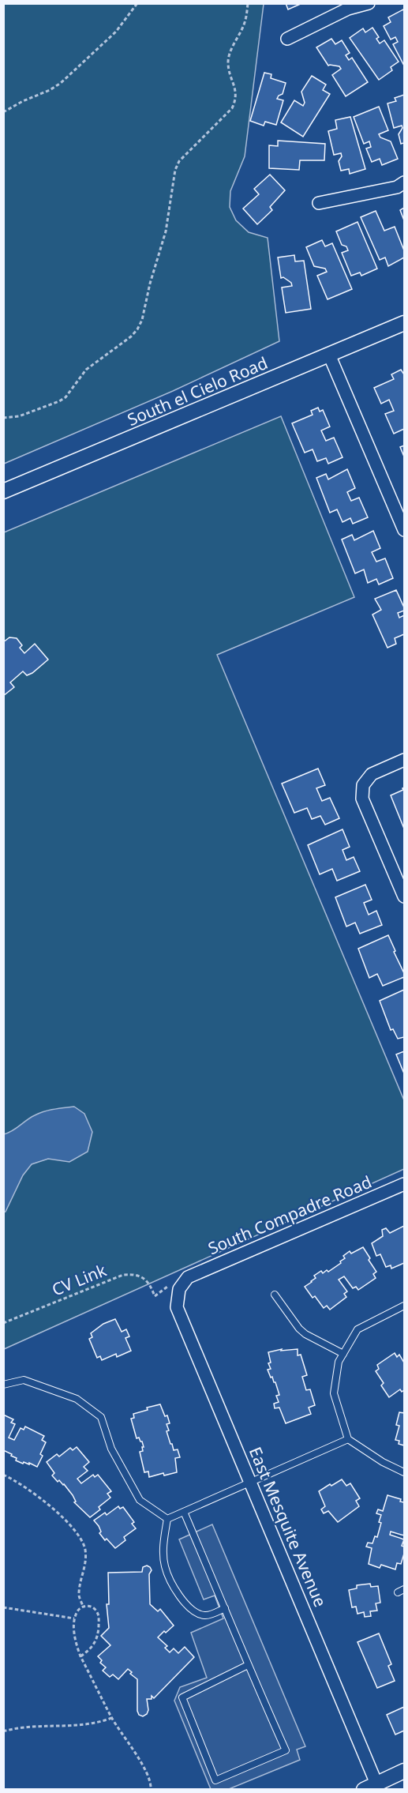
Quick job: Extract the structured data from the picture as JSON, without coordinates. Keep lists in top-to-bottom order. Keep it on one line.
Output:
{"streets":{"street":["South el Cielo Road","South Compadre Road","East Mesquite Avenue"],"path":["CV Link"]},"crossings":[["South Compadre Road","East Mesquite Avenue"]]}
